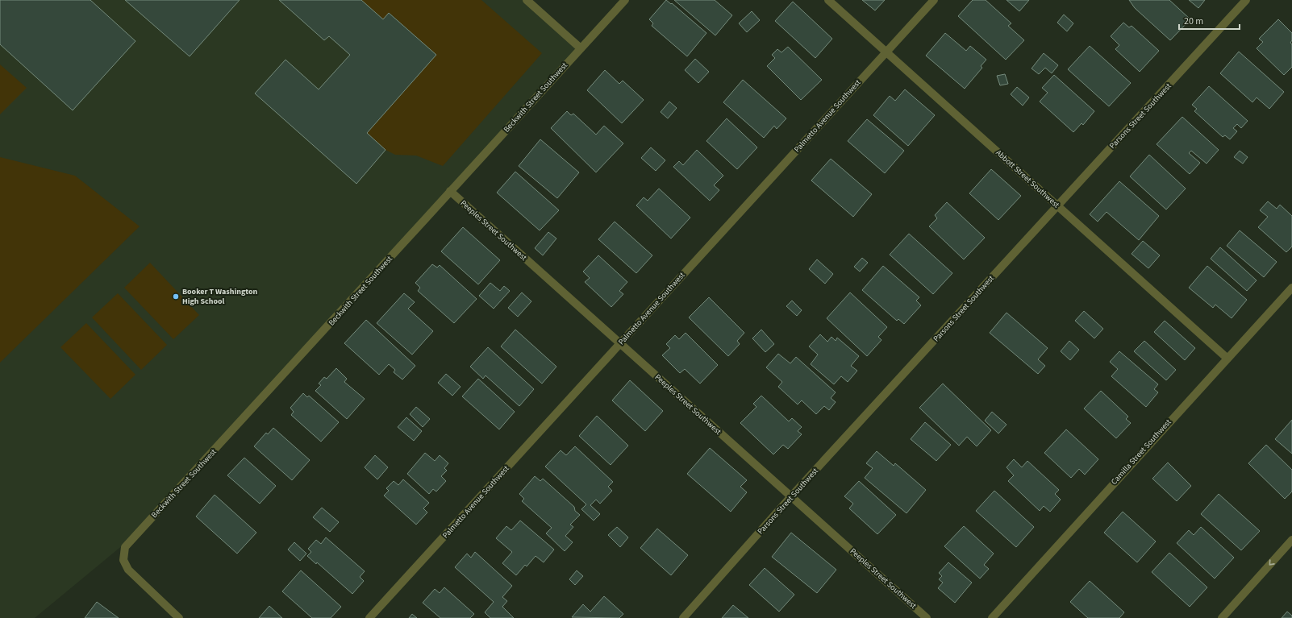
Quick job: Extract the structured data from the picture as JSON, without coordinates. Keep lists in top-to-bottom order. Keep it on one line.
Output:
{"streets":{"street":["Beckwith Street Southwest","Palmetto Avenue Southwest","Parsons Street Southwest","Abbott Street Southwest","Peeples Street Southwest","Camilla Street Southwest"]},"crossings":[["Beckwith Street Southwest","Peeples Street Southwest"],["Palmetto Avenue Southwest","Abbott Street Southwest"],["Palmetto Avenue Southwest","Peeples Street Southwest"],["Parsons Street Southwest","Abbott Street Southwest"],["Parsons Street Southwest","Peeples Street Southwest"],["Abbott Street Southwest","Camilla Street Southwest"]],"places":["Booker T Washington High School"],"scale_bar":"20 m"}
